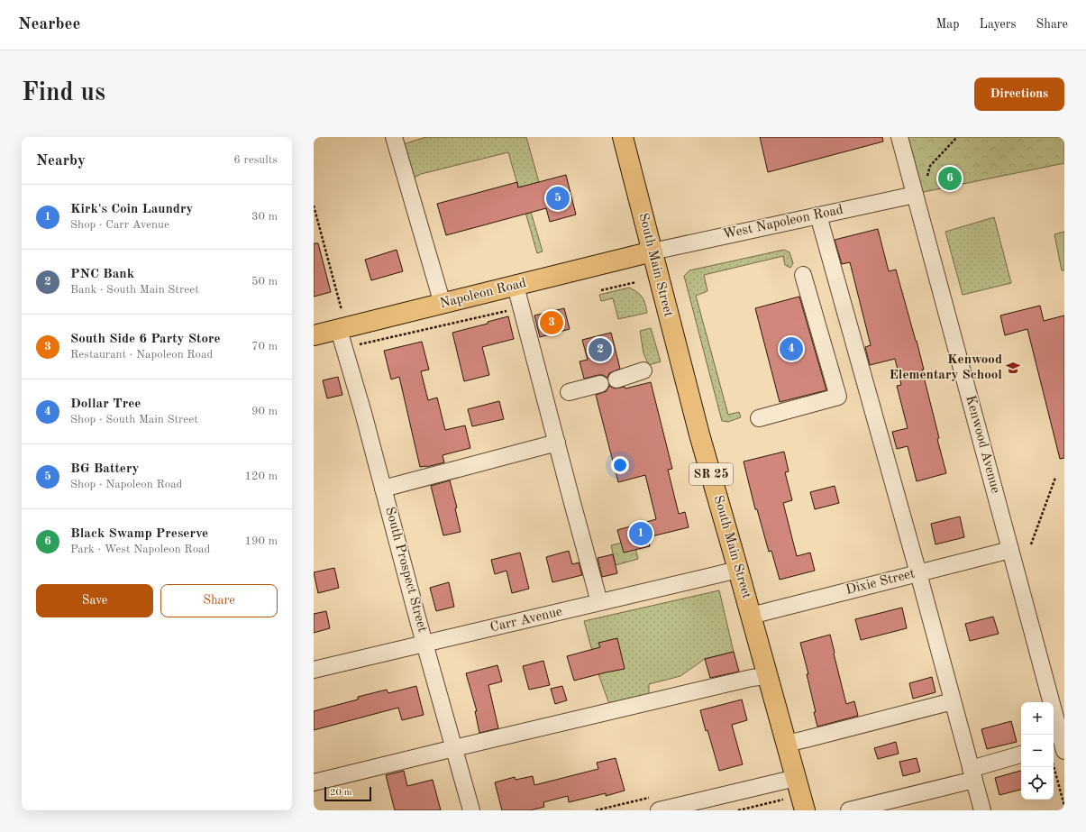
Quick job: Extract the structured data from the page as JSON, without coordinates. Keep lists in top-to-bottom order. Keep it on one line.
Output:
{"streets":{"main road":["South Main Street","Napoleon Road","SR 25"],"street":["West Napoleon Road","Kenwood Avenue","South Prospect Street","Dixie Street","Carr Avenue"]},"crossings":[["West Napoleon Road","South Main Street"],["West Napoleon Road","Napoleon Road"],["West Napoleon Road","Kenwood Avenue"],["South Main Street","Napoleon Road"],["South Main Street","Dixie Street"],["South Main Street","Carr Avenue"],["Napoleon Road","South Prospect Street"],["Kenwood Avenue","Dixie Street"],["South Prospect Street","Carr Avenue"]],"places":{"school or university":["Kenwood Elementary School"]},"scale_bar":"20 m","page":{"header":"Nearbee","nav":["Map","Layers","Share"],"buttons":["Directions",["Save","Share"]],"title":"Find us","heading":["Nearby","6 results"],"pins":["6","5","3","4","2","1"],"list":[{"mark":"1","name":"Kirk's Coin Laundry","note":"Shop · Carr Avenue","value":"30 m"},{"mark":"2","name":"PNC Bank","note":"Bank · South Main Street","value":"50 m"},{"mark":"3","name":"South Side 6 Party Store","note":"Restaurant · Napoleon Road","value":"70 m"},{"mark":"4","name":"Dollar Tree","note":"Shop · South Main Street","value":"90 m"},{"mark":"5","name":"BG Battery","note":"Shop · Napoleon Road","value":"120 m"},{"mark":"6","name":"Black Swamp Preserve","note":"Park · West Napoleon Road","value":"190 m"}],"map_buttons":["+","−"],"scale":"20 m"}}
